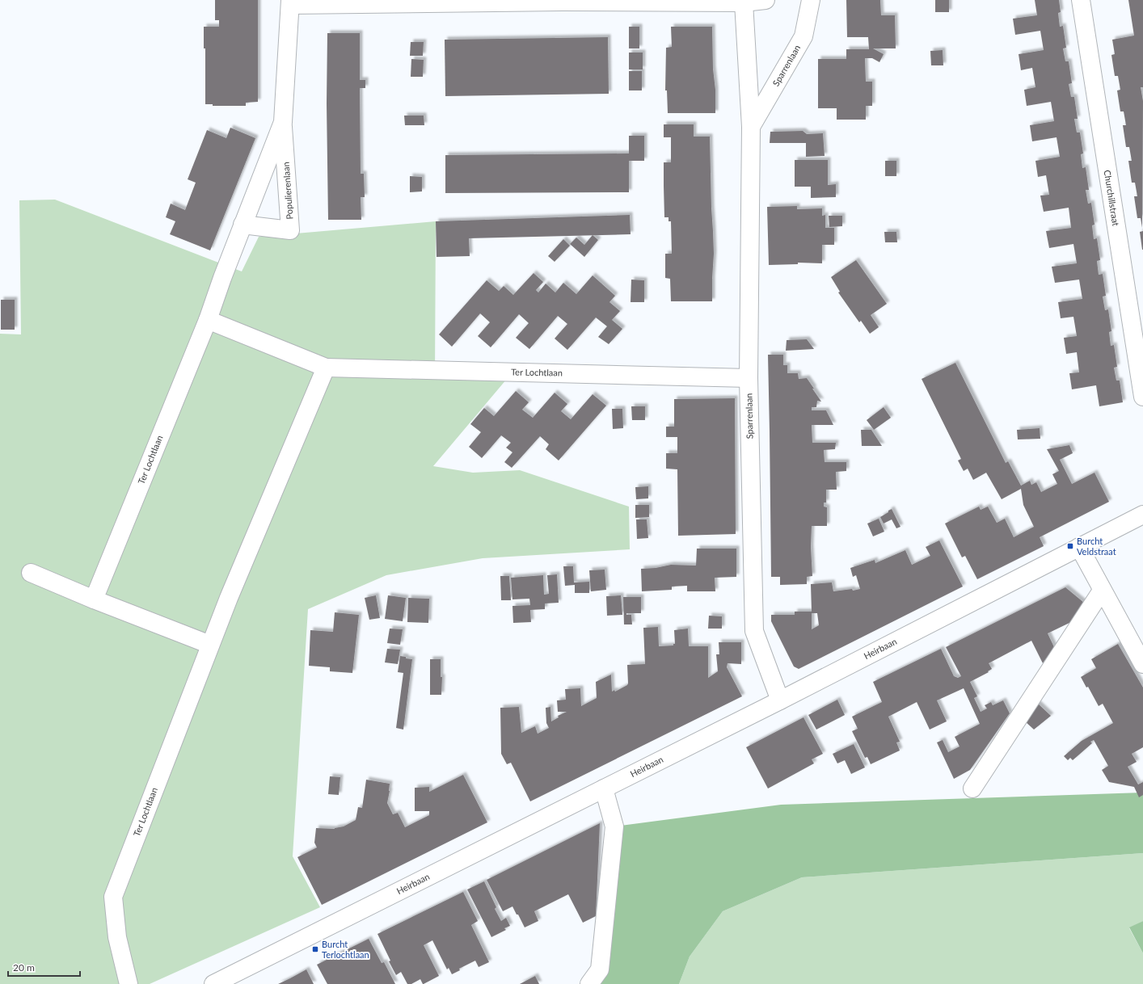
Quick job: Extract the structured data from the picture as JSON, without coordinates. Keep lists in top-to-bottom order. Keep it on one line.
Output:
{"streets":{"street":["Sparrenlaan","Populierenlaan","Churchillstraat","Ter Lochtlaan","Heirbaan"]},"crossings":[["Sparrenlaan","Ter Lochtlaan"],["Sparrenlaan","Heirbaan"],["Populierenlaan","Ter Lochtlaan"]],"places":{"transit":["Burcht Veldstraat","Burcht Terlochtlaan"]},"scale_bar":"20 m"}
